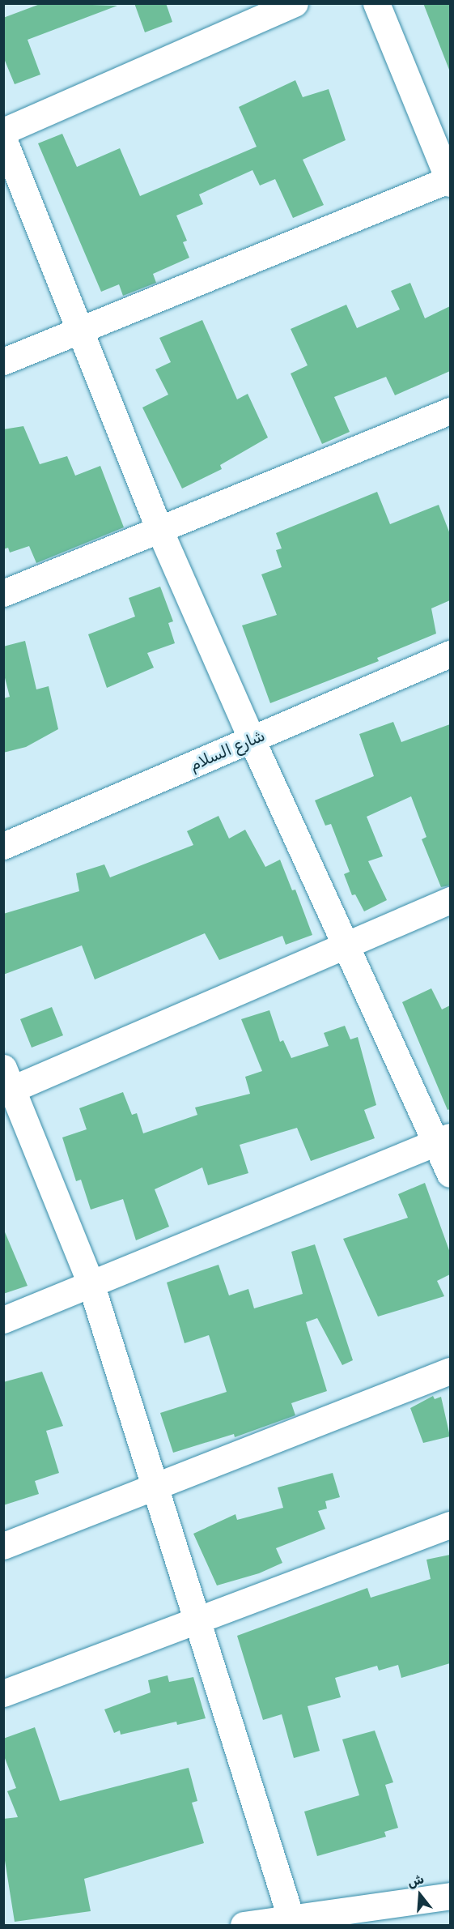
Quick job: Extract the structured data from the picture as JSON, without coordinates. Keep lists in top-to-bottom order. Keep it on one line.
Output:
{"streets":{"street":["شارع السلام"]},"north":"top"}
